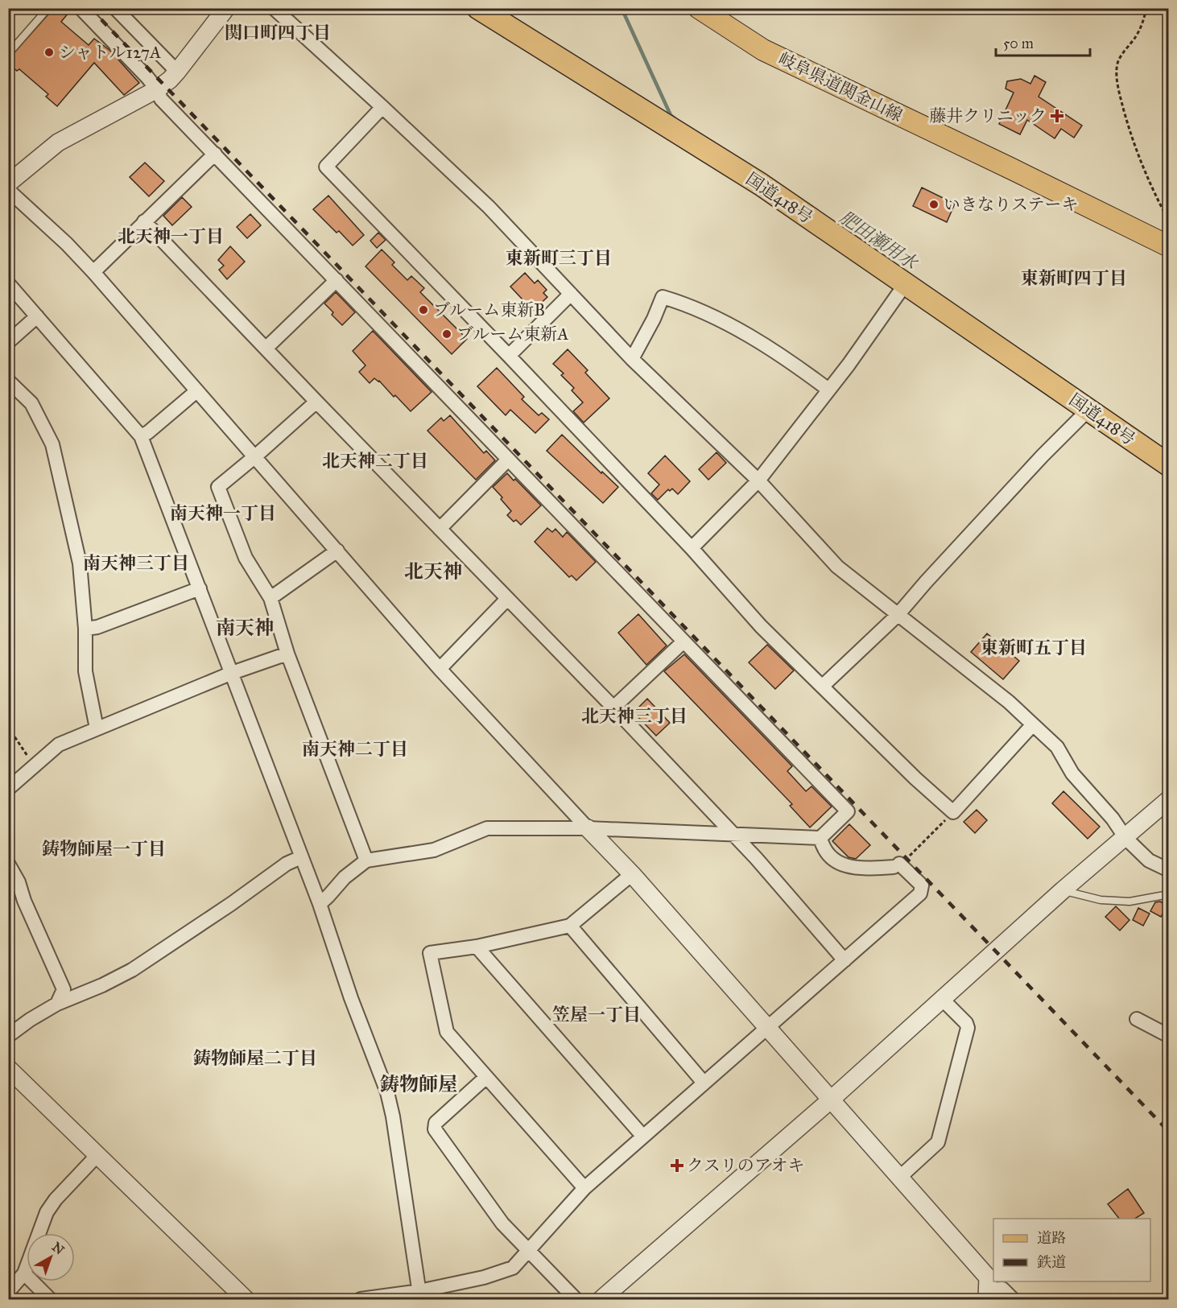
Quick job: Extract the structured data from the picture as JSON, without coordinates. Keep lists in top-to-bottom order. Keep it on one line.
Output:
{"streets":{"highway":["国道418号"],"main road":["岐阜県道関金山線"]},"districts":["関口町四丁目","北天神一丁目","東新町三丁目","東新町四丁目","北天神二丁目","南天神一丁目","南天神三丁目","北天神","南天神","東新町五丁目","北天神三丁目","南天神二丁目","鋳物師屋一丁目","笠屋一丁目","鋳物師屋二丁目","鋳物師屋"],"water":["肥田瀬用水"],"places":{"other":["シャトル127A","いきなりステーキ","ブルーム東新B","ブルーム東新A"],"health":["藤井クリニック","クスリのアオキ"]},"legend":["道路","鉄道"],"scale_bar":"50 m","north":"top right"}
